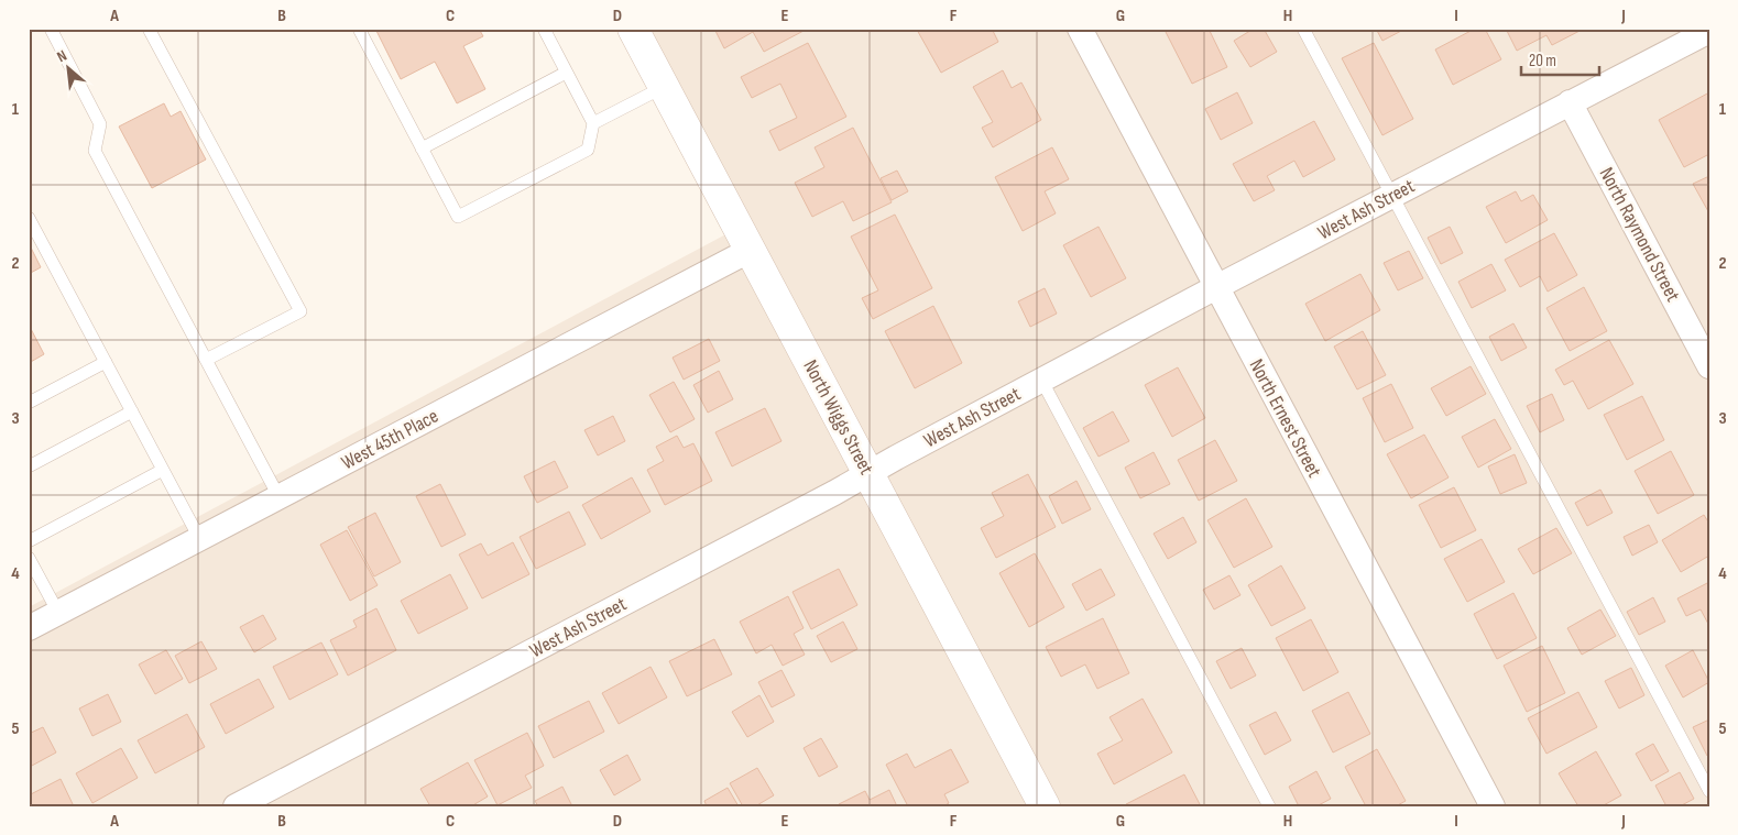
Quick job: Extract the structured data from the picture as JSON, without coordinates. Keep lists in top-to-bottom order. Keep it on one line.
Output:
{"streets":{"street":["West Ash Street","North Raymond Street","North Wiggs Street","North Ernest Street","West 45th Place"]},"crossings":[["West Ash Street","North Raymond Street"],["West Ash Street","North Wiggs Street"],["West Ash Street","North Ernest Street"],["North Wiggs Street","West 45th Place"]],"scale_bar":"20 m","north":"top left","grid":{"columns":["A","B","C","D","E","F","G","H","I","J"],"rows":["1","2","3","4","5"]}}
